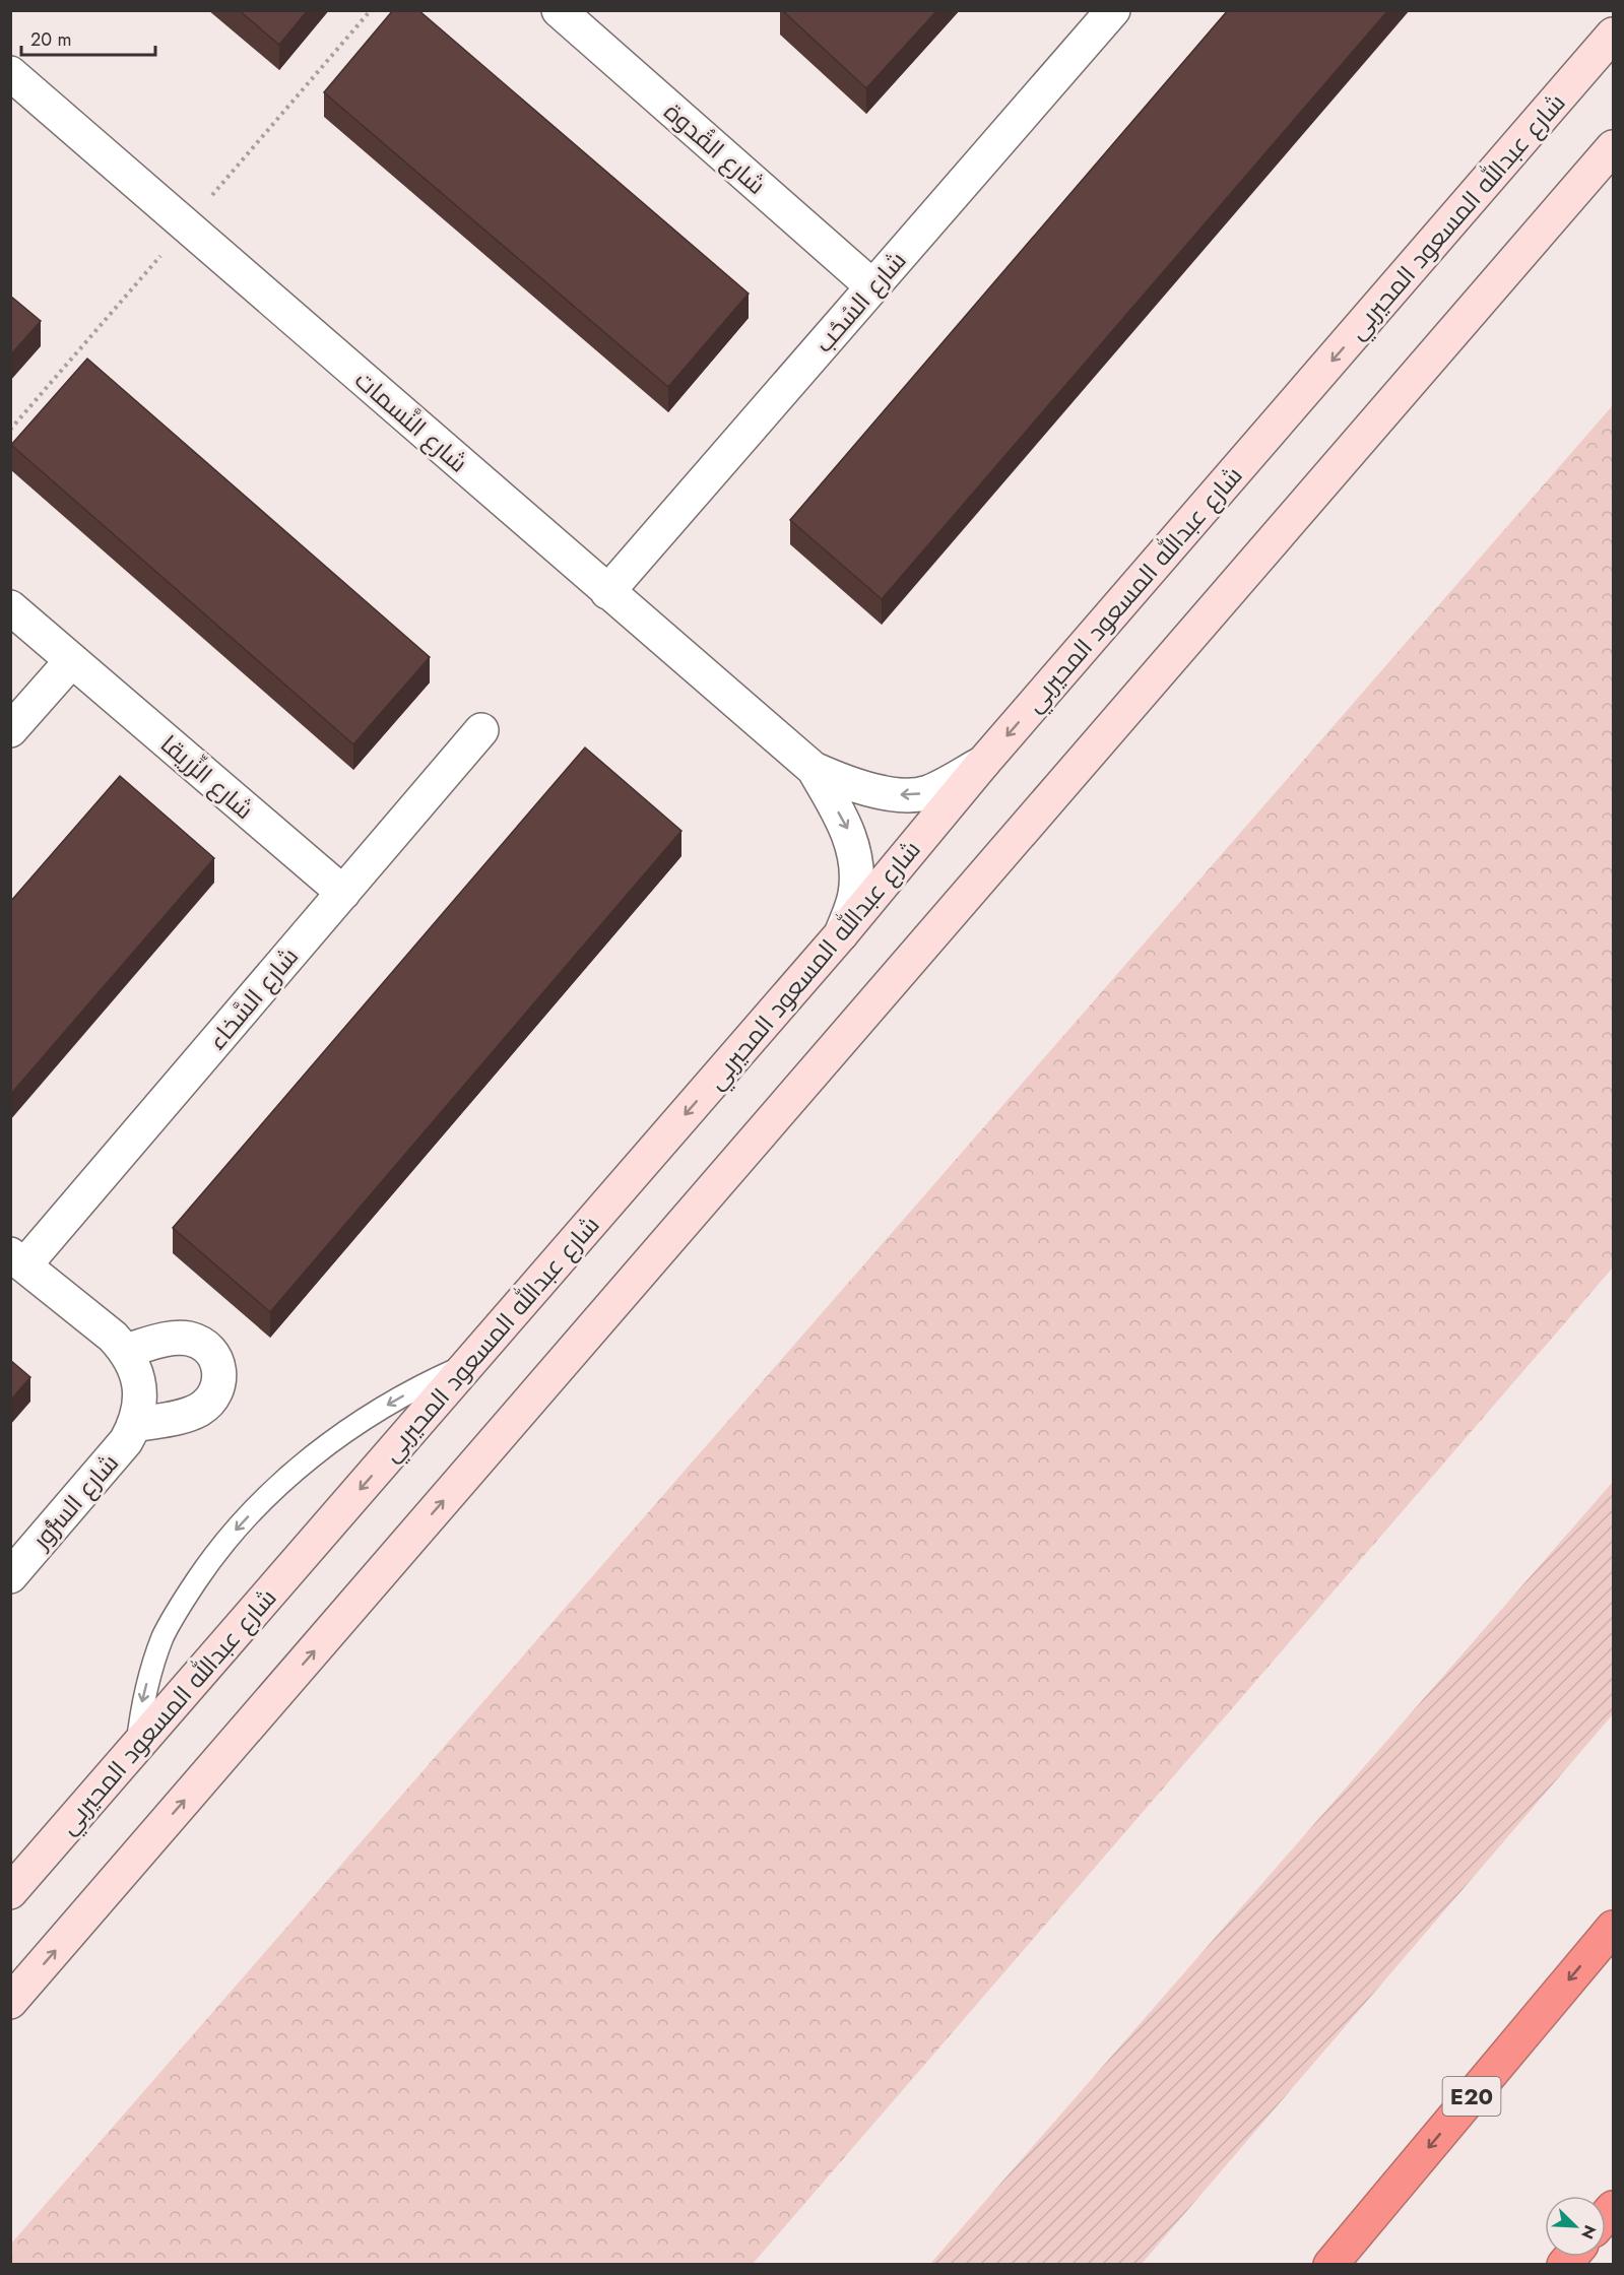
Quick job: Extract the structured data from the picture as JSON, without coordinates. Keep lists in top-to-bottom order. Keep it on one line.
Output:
{"streets":{"highway":["E20"],"street":["شارع القُدوة","شارع عبدالله المسعود المحيربي","شارع السُحُب","شارع النَّسمات","شارع الزِّريقا","شارع السَّخاء","شارع السُّرُور"]},"crossings":[["شارع القُدوة","شارع السُحُب"],["شارع عبدالله المسعود المحيربي","شارع النَّسمات"],["شارع السُحُب","شارع النَّسمات"],["شارع الزِّريقا","شارع السَّخاء"],["شارع السَّخاء","شارع السُّرُور"]],"scale_bar":"20 m","north":"bottom right"}
